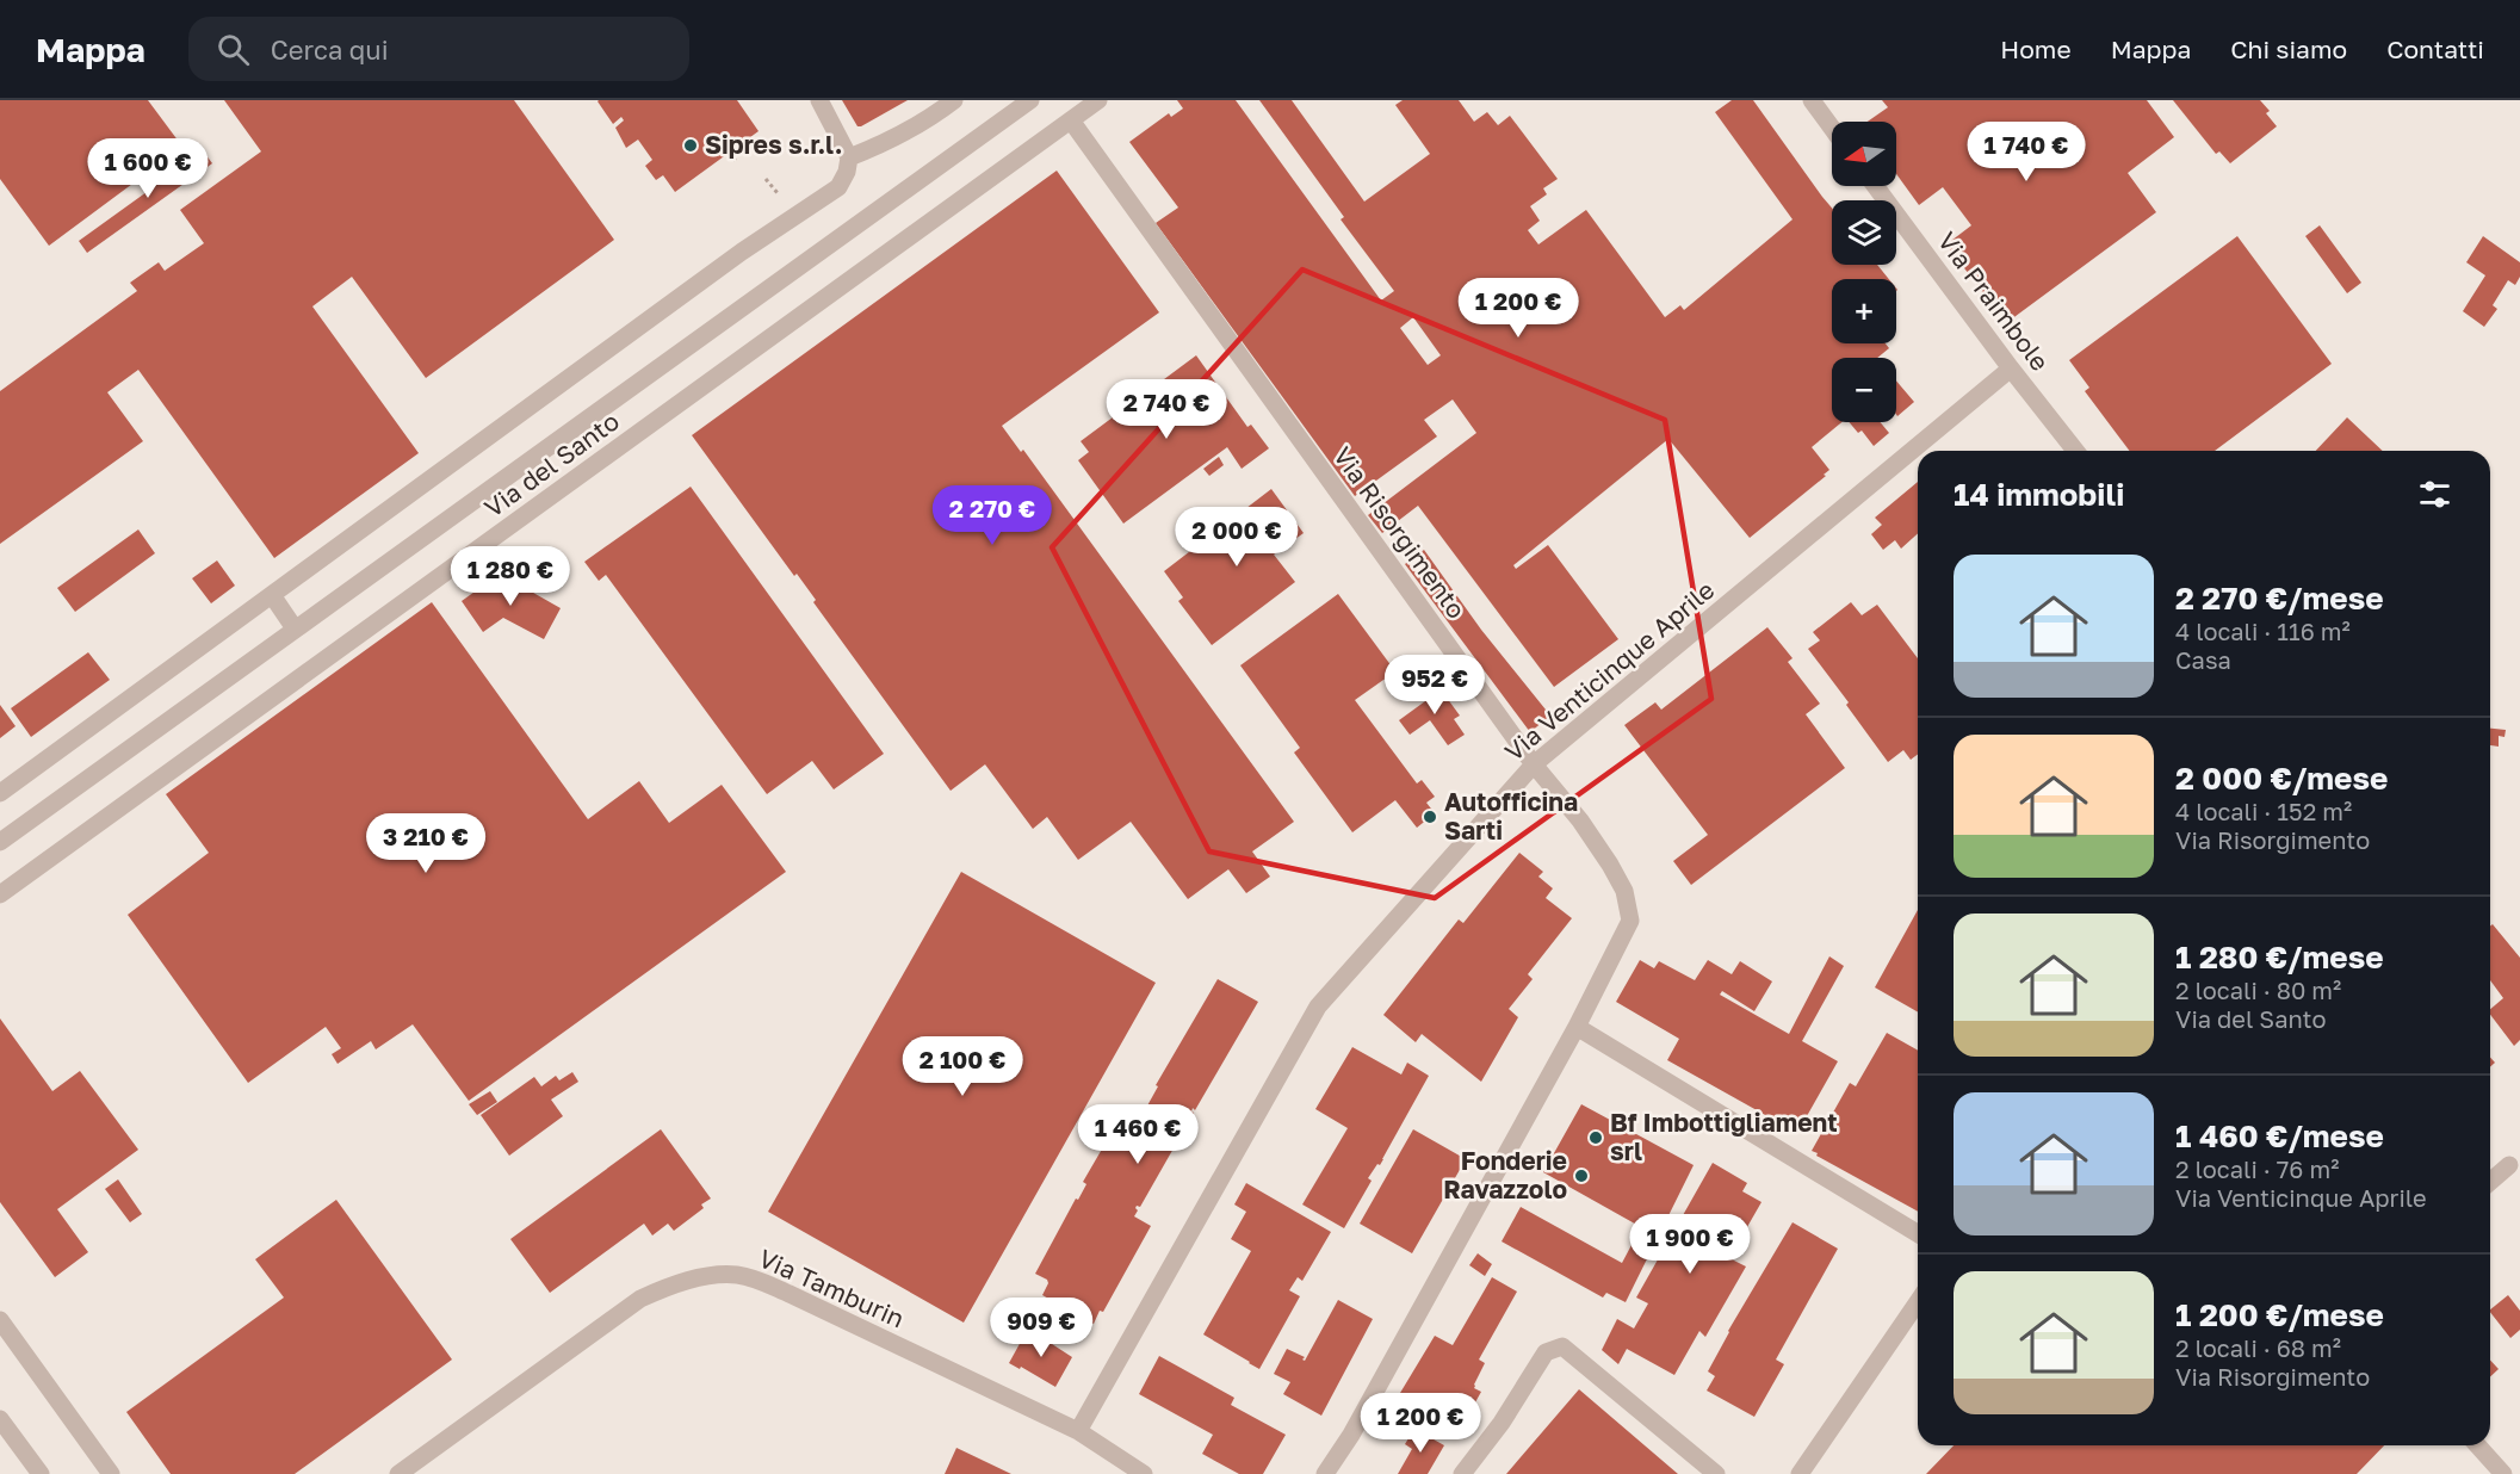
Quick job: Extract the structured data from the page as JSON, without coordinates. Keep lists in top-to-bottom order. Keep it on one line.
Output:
{"streets":{"street":["Via Praimbole","Via del Santo","Via Risorgimento","Via Venticinque Aprile","Via Tamburin"]},"crossings":[["Via Praimbole","Via Venticinque Aprile"],["Via del Santo","Via Risorgimento"],["Via Risorgimento","Via Venticinque Aprile"],["Via Venticinque Aprile","Via Tamburin"]],"places":["Sipres s.r.l.","Autofficina Sarti","Bf Imbottigliament srl","Fonderie Ravazzolo"],"north":"left","page":{"header":"Mappa","search":"Cerca qui","nav":["Home","Mappa","Chi siamo","Contatti"],"map_buttons":["+","−"],"price":["1 740 €","1 600 €","1 200 €","2 740 €","2 270 €","2 000 €","1 280 €","952 €","3 210 €","2 100 €","1 460 €","1 900 €","909 €","1 200 €"],"heading":"14 immobili","list":[{"name":"2 270 €/mese","note":"4 locali · 116 m² · Casa"},{"name":"2 000 €/mese","note":"4 locali · 152 m² · Via Risorgimento"},{"name":"1 280 €/mese","note":"2 locali · 80 m² · Via del Santo"},{"name":"1 460 €/mese","note":"2 locali · 76 m² · Via Venticinque Aprile"},{"name":"1 200 €/mese","note":"2 locali · 68 m² · Via Risorgimento"}]}}
